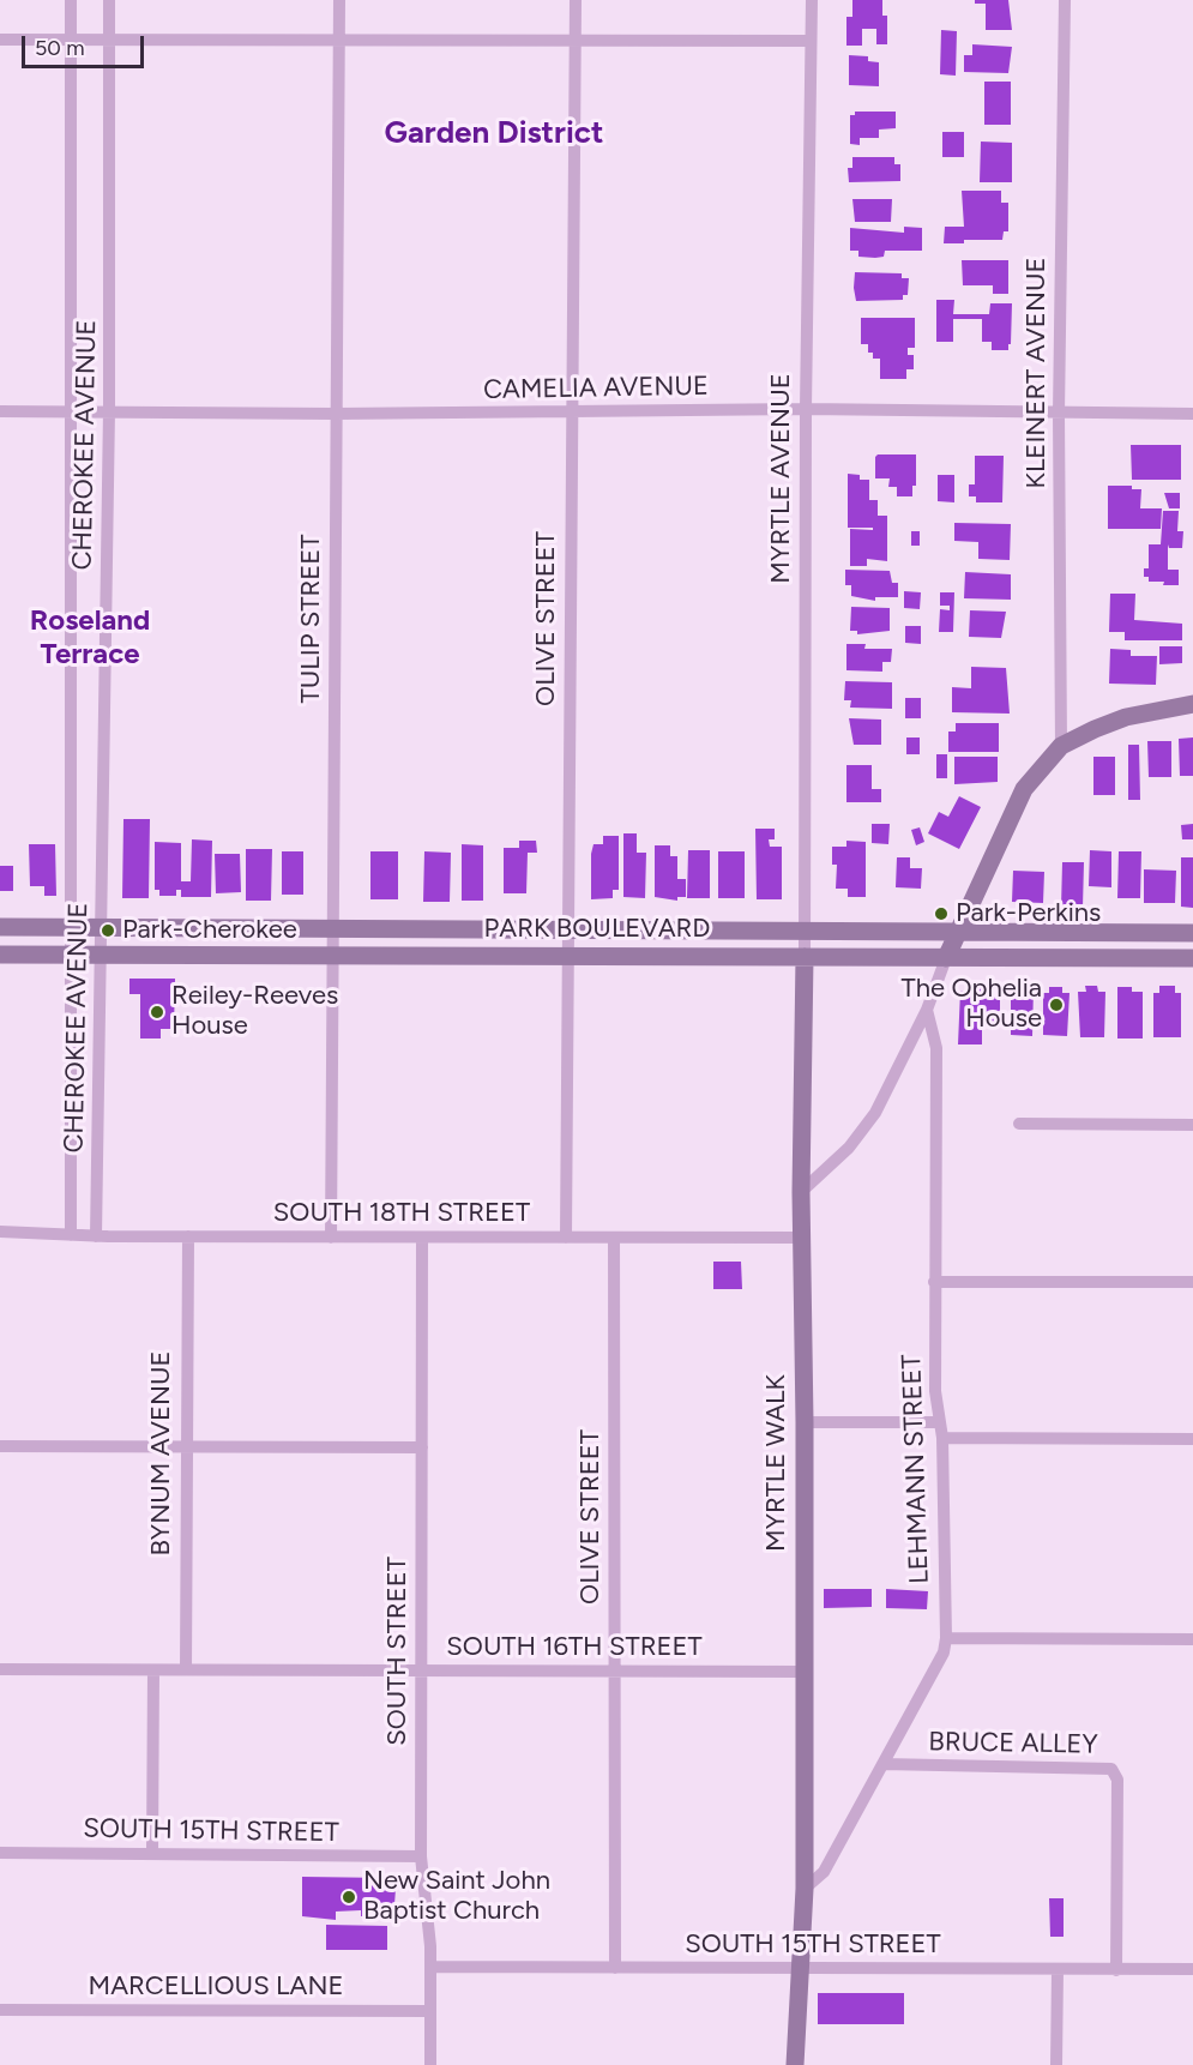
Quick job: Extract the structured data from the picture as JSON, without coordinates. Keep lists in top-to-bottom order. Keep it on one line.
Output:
{"streets":{"street":["KLEINERT AVENUE","CAMELIA AVENUE","CHEROKEE AVENUE","MYRTLE AVENUE","TULIP STREET","OLIVE STREET","PARK BOULEVARD","SOUTH 18TH STREET","BYNUM AVENUE","MYRTLE WALK","LEHMANN STREET","SOUTH 16TH STREET","SOUTH STREET","BRUCE ALLEY","SOUTH 15TH STREET","MARCELLIOUS LANE"]},"crossings":[["KLEINERT AVENUE","CAMELIA AVENUE"],["CAMELIA AVENUE","CHEROKEE AVENUE"],["CAMELIA AVENUE","MYRTLE AVENUE"],["CAMELIA AVENUE","TULIP STREET"],["CAMELIA AVENUE","OLIVE STREET"],["CHEROKEE AVENUE","PARK BOULEVARD"],["CHEROKEE AVENUE","SOUTH 18TH STREET"],["MYRTLE AVENUE","PARK BOULEVARD"],["MYRTLE AVENUE","MYRTLE WALK"],["TULIP STREET","PARK BOULEVARD"],["TULIP STREET","SOUTH 18TH STREET"],["OLIVE STREET","PARK BOULEVARD"],["OLIVE STREET","SOUTH 18TH STREET"],["OLIVE STREET","SOUTH 16TH STREET"],["OLIVE STREET","SOUTH 15TH STREET"],["PARK BOULEVARD","MYRTLE WALK"],["SOUTH 18TH STREET","BYNUM AVENUE"],["SOUTH 18TH STREET","MYRTLE WALK"],["SOUTH 18TH STREET","SOUTH STREET"],["BYNUM AVENUE","SOUTH 16TH STREET"],["MYRTLE WALK","LEHMANN STREET"],["MYRTLE WALK","SOUTH 16TH STREET"],["MYRTLE WALK","SOUTH 15TH STREET"],["LEHMANN STREET","BRUCE ALLEY"],["SOUTH 16TH STREET","SOUTH STREET"],["SOUTH STREET","SOUTH 15TH STREET"],["SOUTH STREET","MARCELLIOUS LANE"],["BRUCE ALLEY","SOUTH 15TH STREET"]],"districts":["Garden District","Roseland Terrace"],"places":["Park-Perkins","Park-Cherokee","The Ophelia House","Reiley-Reeves House","New Saint John Baptist Church"],"scale_bar":"50 m"}
